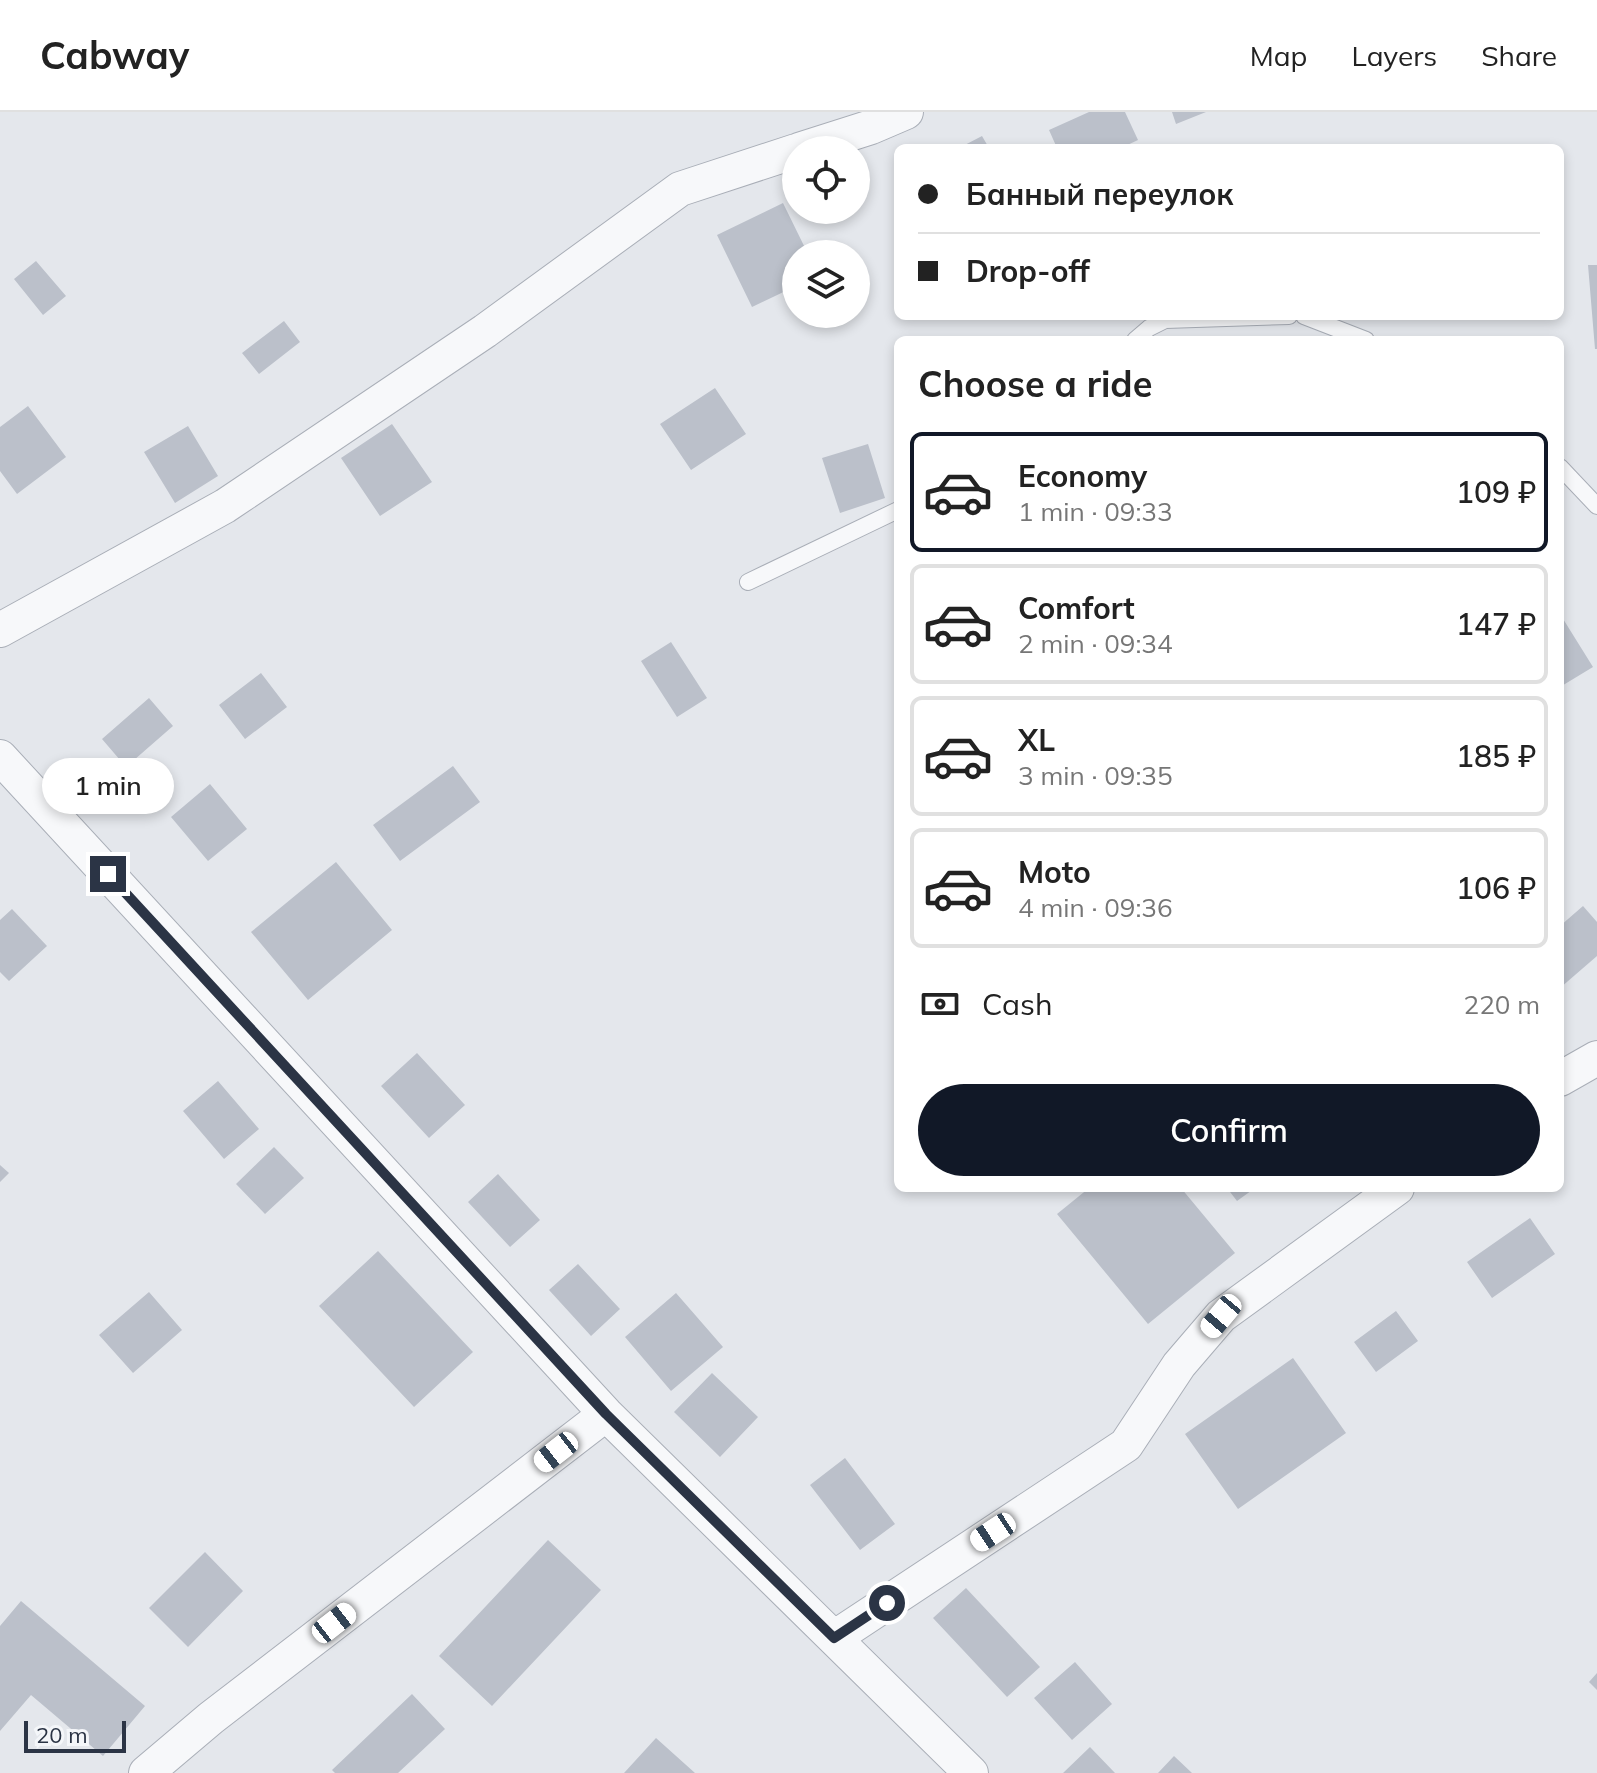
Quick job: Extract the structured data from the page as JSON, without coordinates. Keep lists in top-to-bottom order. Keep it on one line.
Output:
{"scale_bar":"20 m","page":{"header":"Cabway","nav":["Map","Layers","Share"],"banner":["Банный переулок","Drop-off"],"heading":"Choose a ride","list":[{"name":"Economy","note":"1 min · 09:33","value":"109 ₽"},{"name":"Comfort","note":"2 min · 09:34","value":"147 ₽"},{"name":"XL","note":"3 min · 09:35","value":"185 ₽"},{"name":"Moto","note":"4 min · 09:36","value":"106 ₽"}],"bubble":"1 min","pay":["Cash","220 m"],"buttons":"Confirm","scale":"20 m"}}
